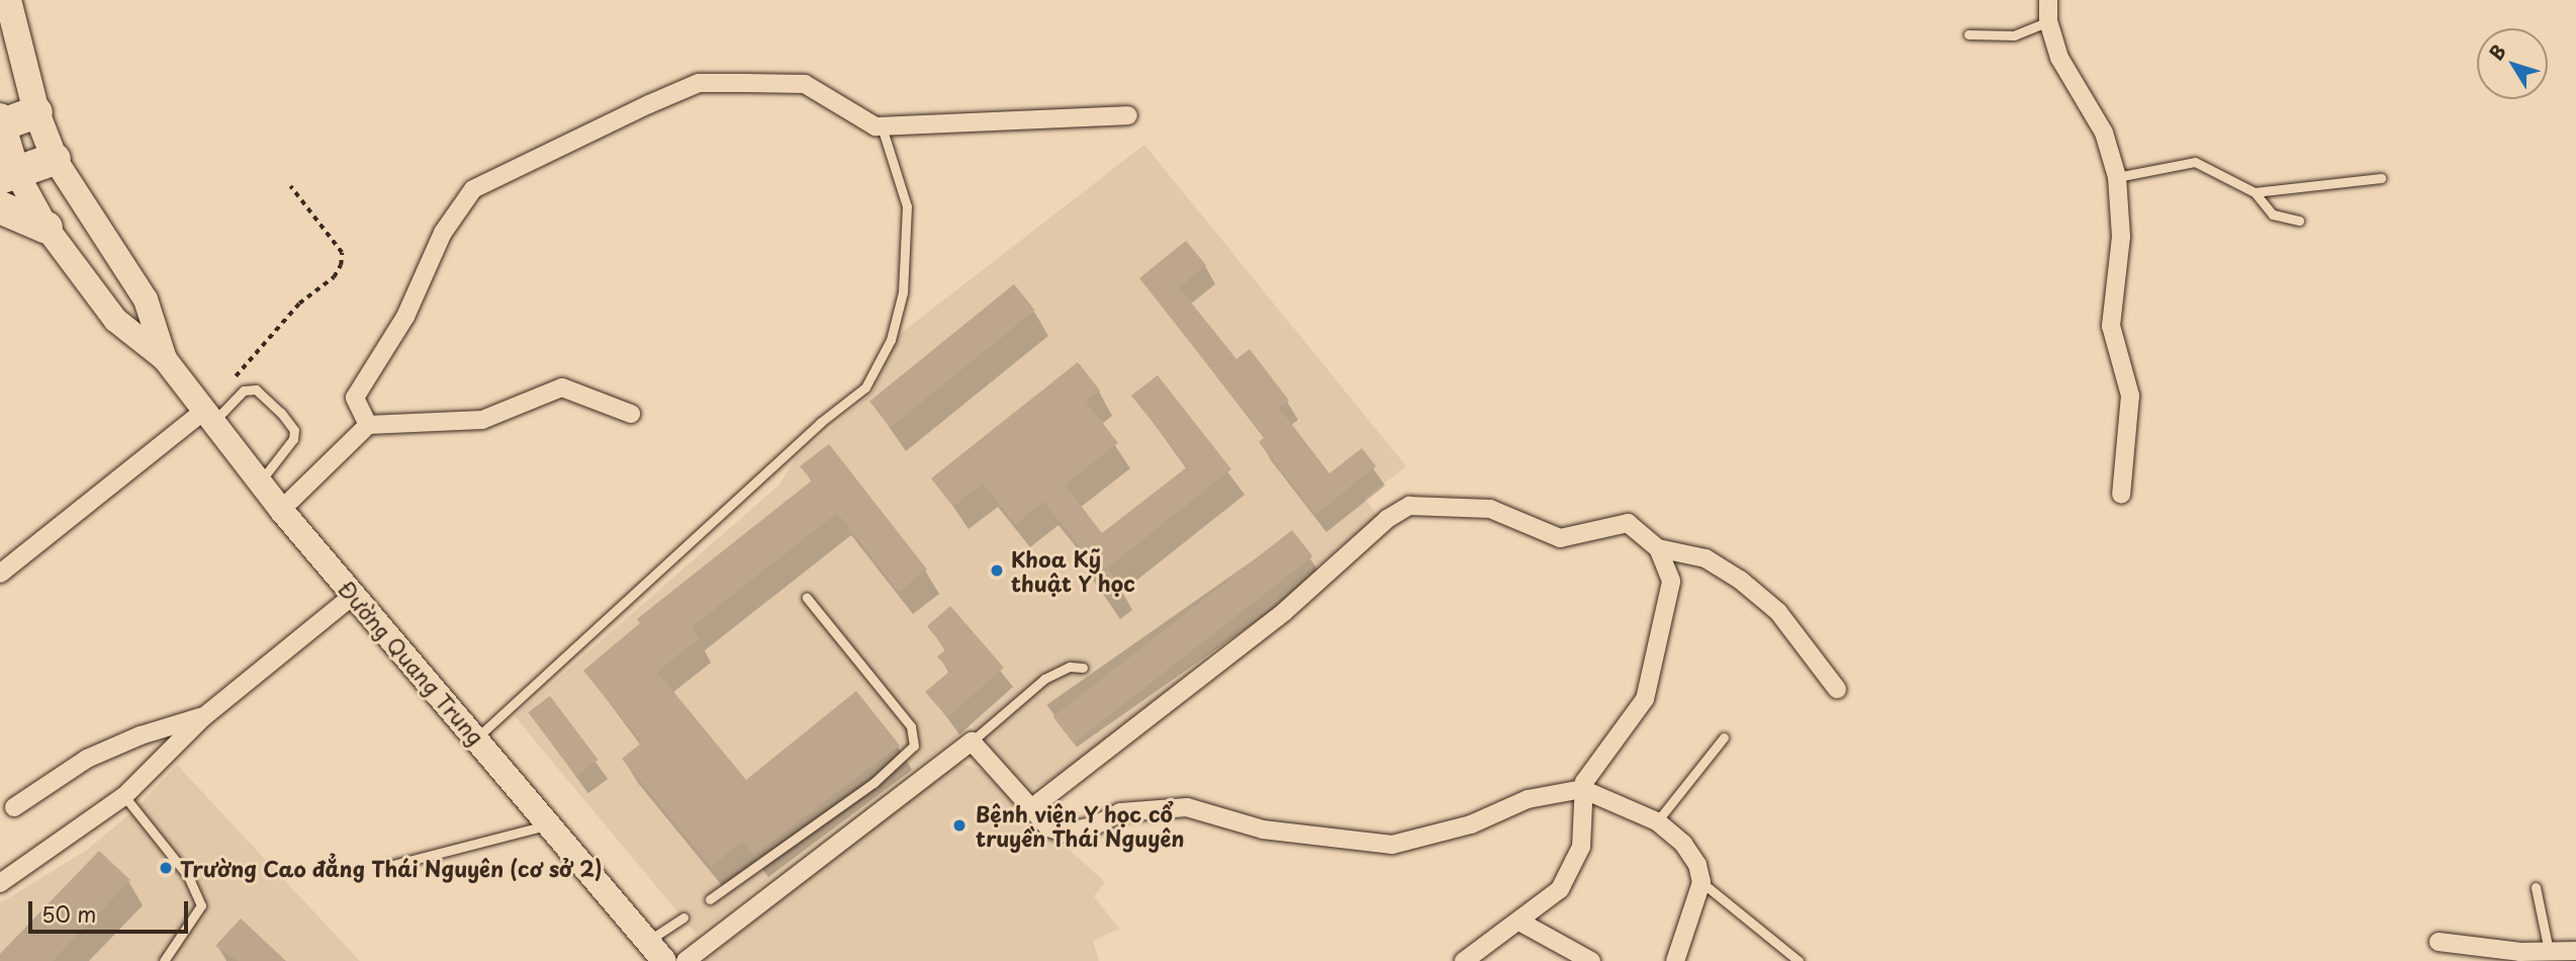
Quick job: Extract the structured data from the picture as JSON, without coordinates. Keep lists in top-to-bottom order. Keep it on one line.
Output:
{"streets":{"main road":["Đường Quang Trung"]},"places":["Khoa Kỹ thuật Y học","Bệnh viện Y học cổ truyền Thái Nguyên","Trường Cao đẳng Thái Nguyên (cơ sở 2)"],"scale_bar":"50 m","north":"top left"}
